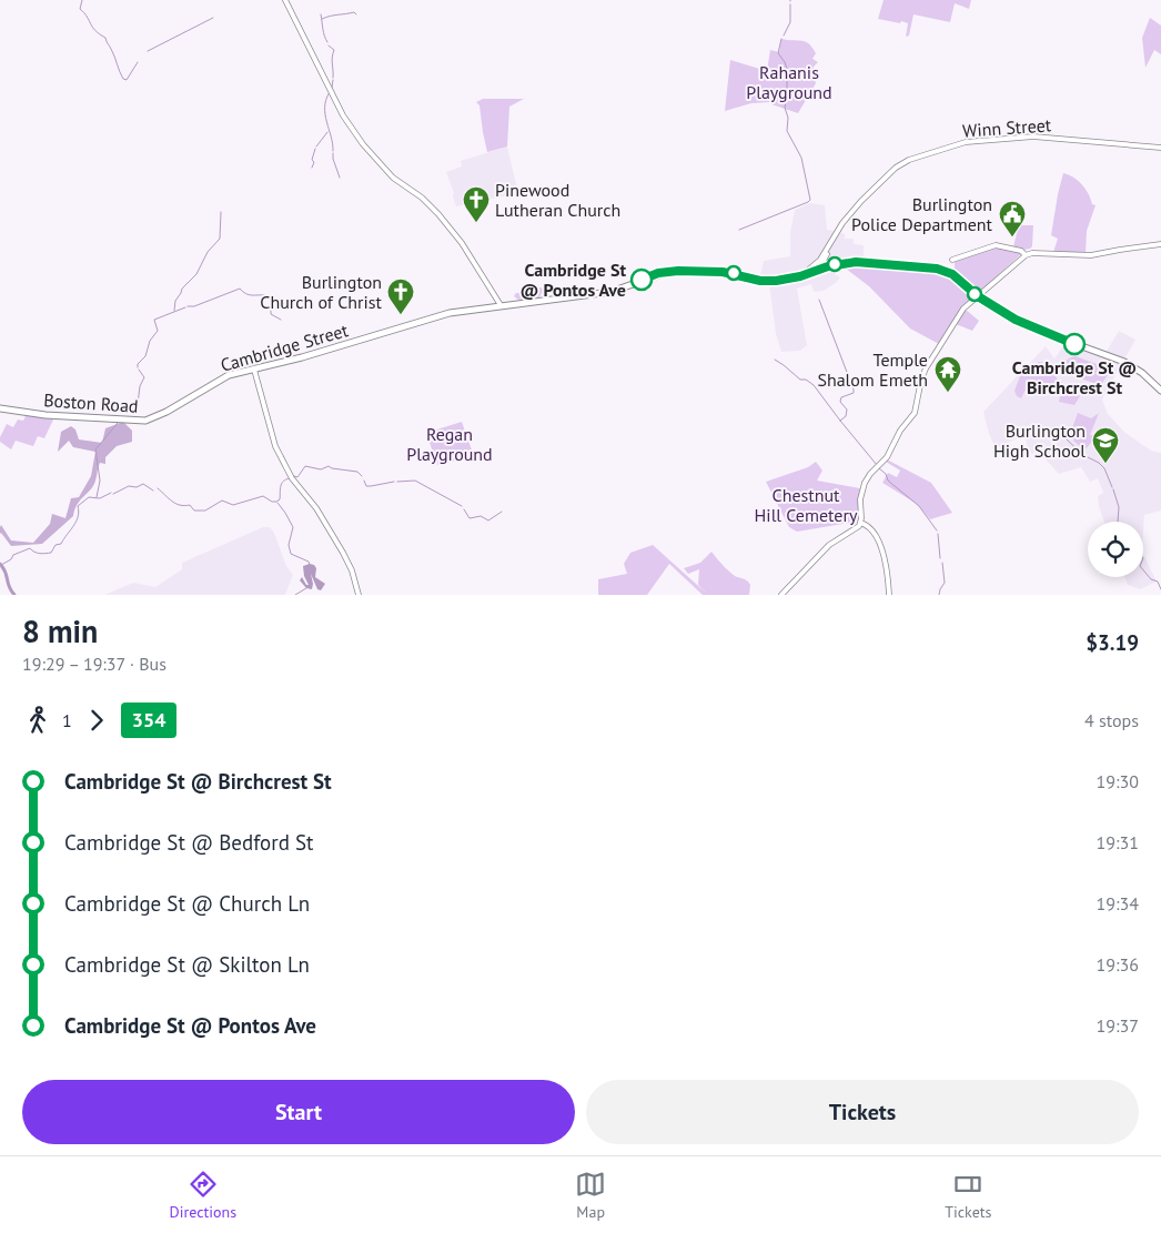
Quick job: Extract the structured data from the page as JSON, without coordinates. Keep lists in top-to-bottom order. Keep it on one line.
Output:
{"streets":{"main road":["Winn Street","Cambridge Street","Boston Road"]},"crossings":[["Winn Street","Cambridge Street"],["Cambridge Street","Boston Road"]],"parks":["Rahanis Playground","Regan Playground","Chestnut Hill Cemetery"],"places":{"church":["Pinewood Lutheran Church","Burlington Church of Christ"],"public building":["Burlington Police Department"],"other":["Cambridge St @ Pontos Ave","Cambridge St @ Birchcrest St"],"temple":["Temple Shalom Emeth"],"school or university":["Burlington High School"]},"lines":["bus line 354"],"page":{"heading":["8 min","19:29 – 19:37 · Bus","$3.19"],"legs":["1","354","4 stops"],"list":[{"name":"Cambridge St @ Birchcrest St","value":"19:30"},{"name":"Cambridge St @ Bedford St","value":"19:31"},{"name":"Cambridge St @ Church Ln","value":"19:34"},{"name":"Cambridge St @ Skilton Ln","value":"19:36"},{"name":"Cambridge St @ Pontos Ave","value":"19:37"}],"buttons":["Start","Tickets"],"tabs":["Directions","Map","Tickets"]}}
